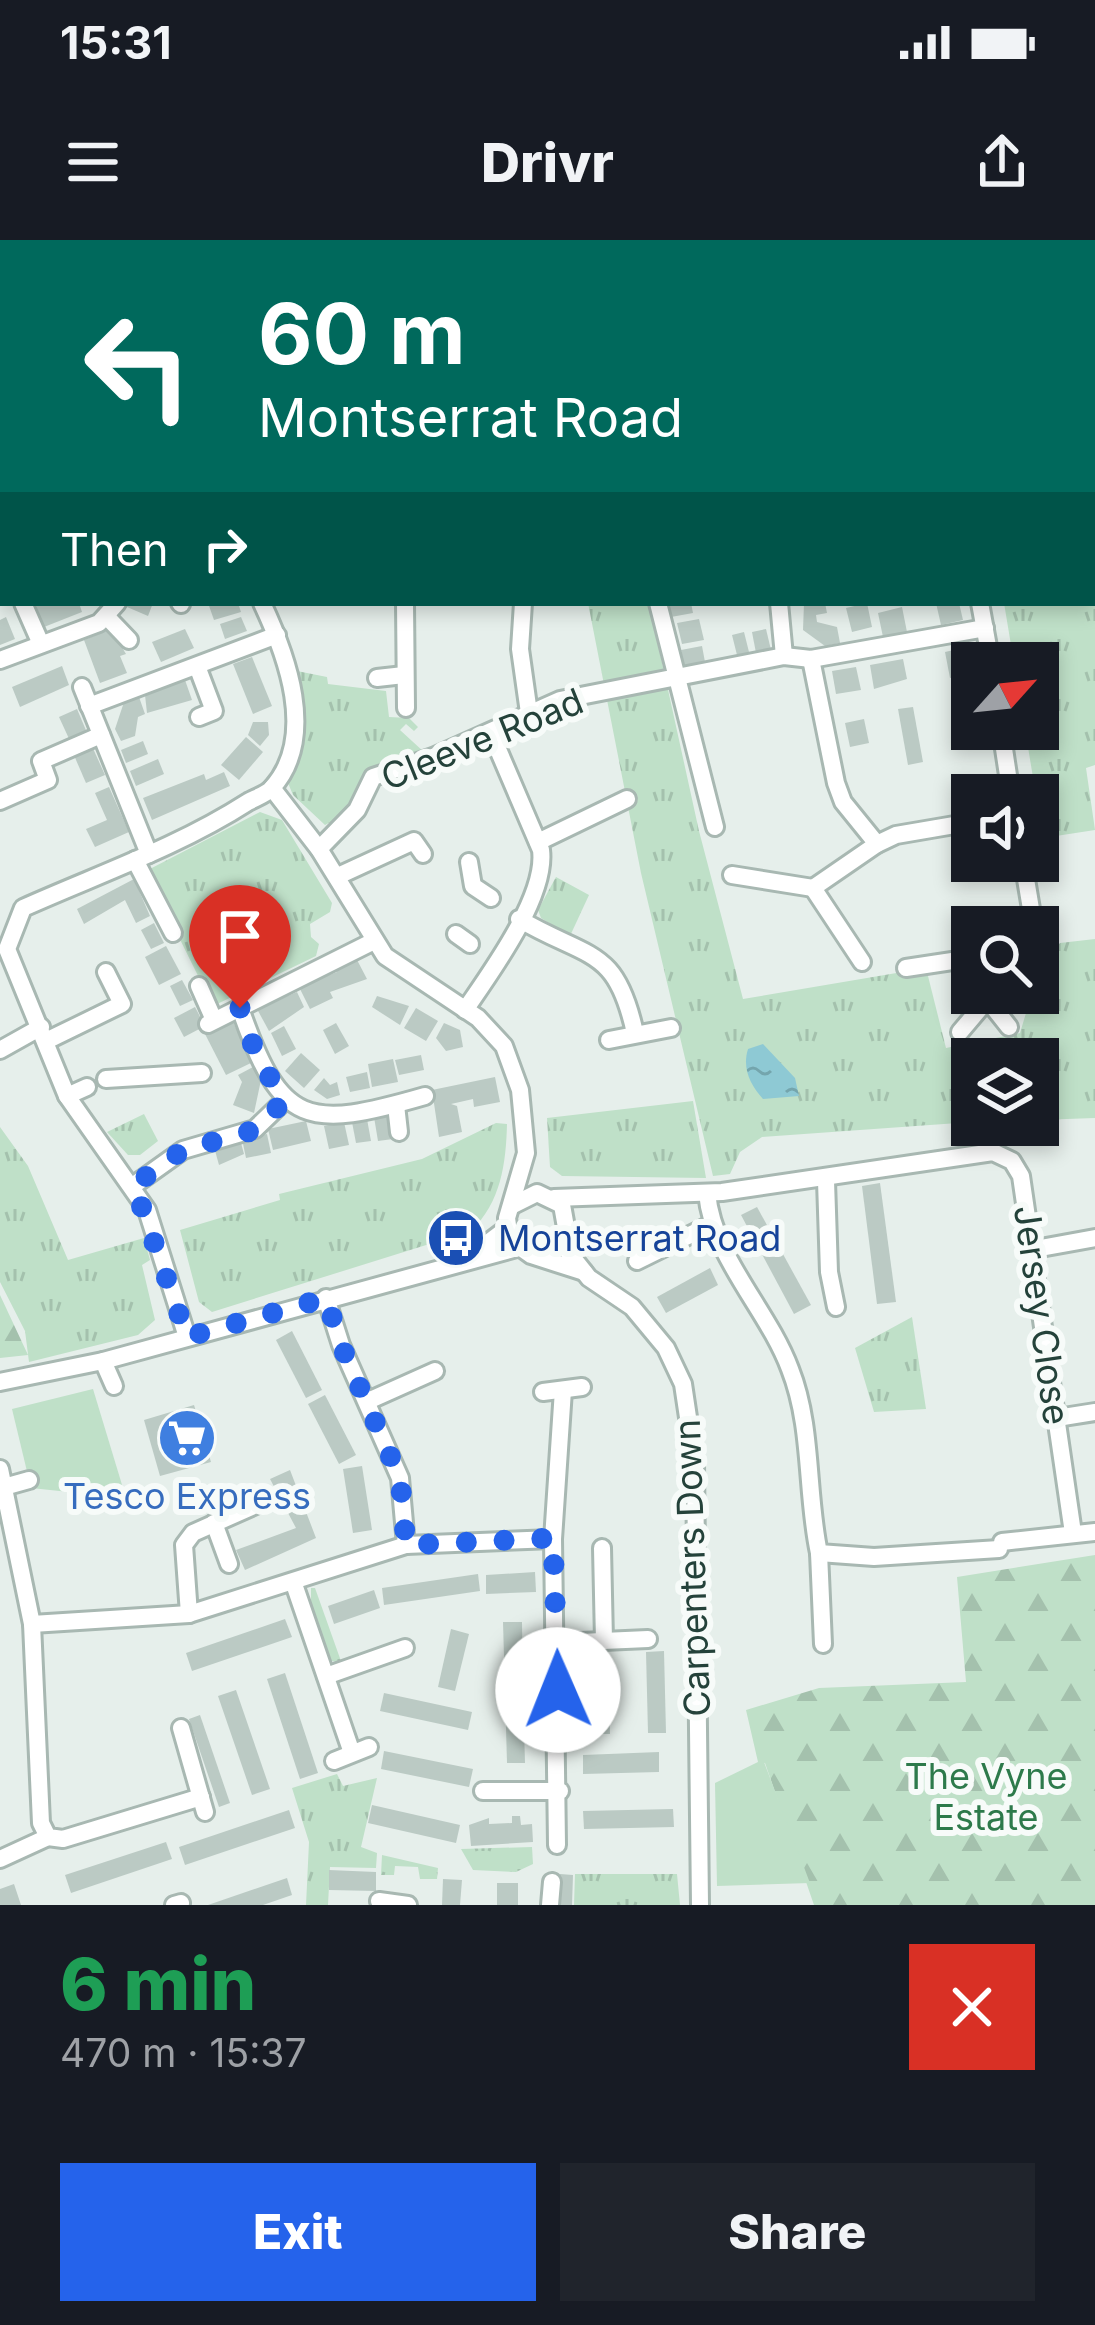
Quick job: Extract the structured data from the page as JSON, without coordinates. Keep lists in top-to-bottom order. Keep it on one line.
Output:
{"streets":{"street":["Cleeve Road","Jersey Close","Carpenters Down"]},"parks":["The Vyne Estate"],"places":{"bus stop":["Montserrat Road"],"supermarket":["Tesco Express"]},"north":"top right","page":{"status":"15:31","header":"Drivr","turn":["60 m","Montserrat Road"],"then":"Then","heading":["6 min","470 m · 15:37"],"buttons":["Exit","Share"]}}
